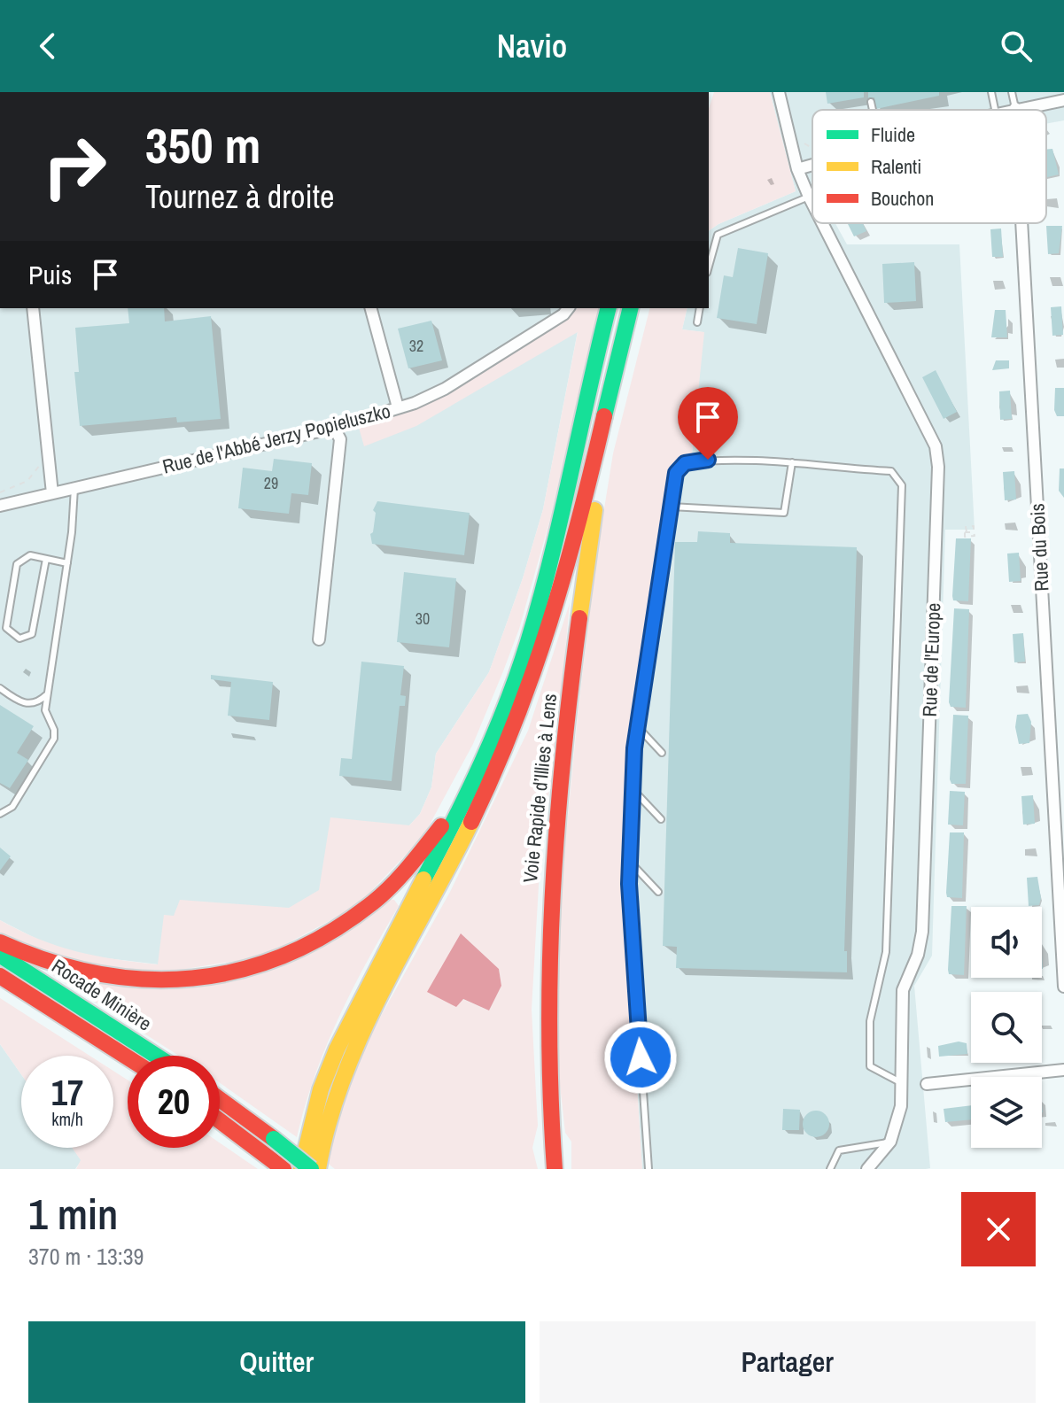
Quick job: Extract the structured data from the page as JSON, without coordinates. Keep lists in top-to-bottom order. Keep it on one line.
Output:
{"streets":{"highway":["Voie Rapide d’Illies à Lens","Rocade Minière"],"street":["Rue de l'Abbé Jerzy Popieluszko","Rue du Bois","Rue de l'Europe"]},"house_numbers":["32","29","30"],"legend":["Fluide","Ralenti","Bouchon"],"page":{"header":"Navio","turn":["350 m","Tournez à droite"],"then":"Puis","speed":"17 km/h","limit":"20","heading":["1 min","370 m · 13:39"],"buttons":["Quitter","Partager"]}}
